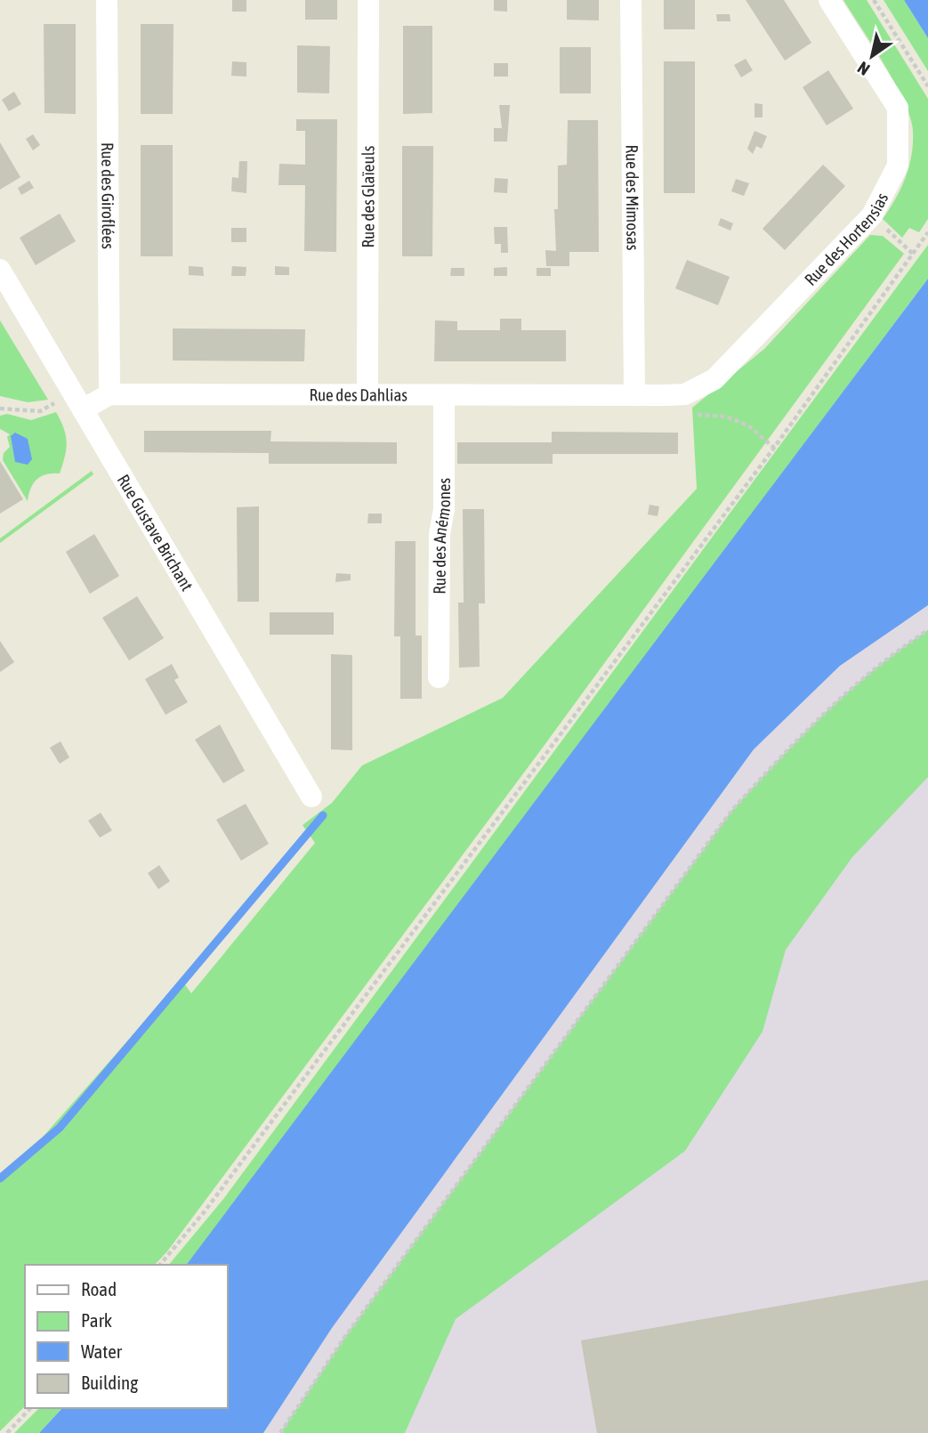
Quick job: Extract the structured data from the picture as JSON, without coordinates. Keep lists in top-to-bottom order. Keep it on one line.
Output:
{"streets":{"street":["Rue des Giroflées","Rue des Glaïeuls","Rue des Mimosas","Rue des Hortensias","Rue des Dahlias","Rue Gustave Brichant","Rue des Anémones"]},"crossings":[["Rue des Giroflées","Rue des Dahlias"],["Rue des Glaïeuls","Rue des Dahlias"],["Rue des Mimosas","Rue des Hortensias"],["Rue des Mimosas","Rue des Dahlias"],["Rue des Hortensias","Rue des Dahlias"],["Rue des Dahlias","Rue Gustave Brichant"],["Rue des Dahlias","Rue des Anémones"]],"legend":["Road","Park","Water","Building"],"north":"bottom left"}
